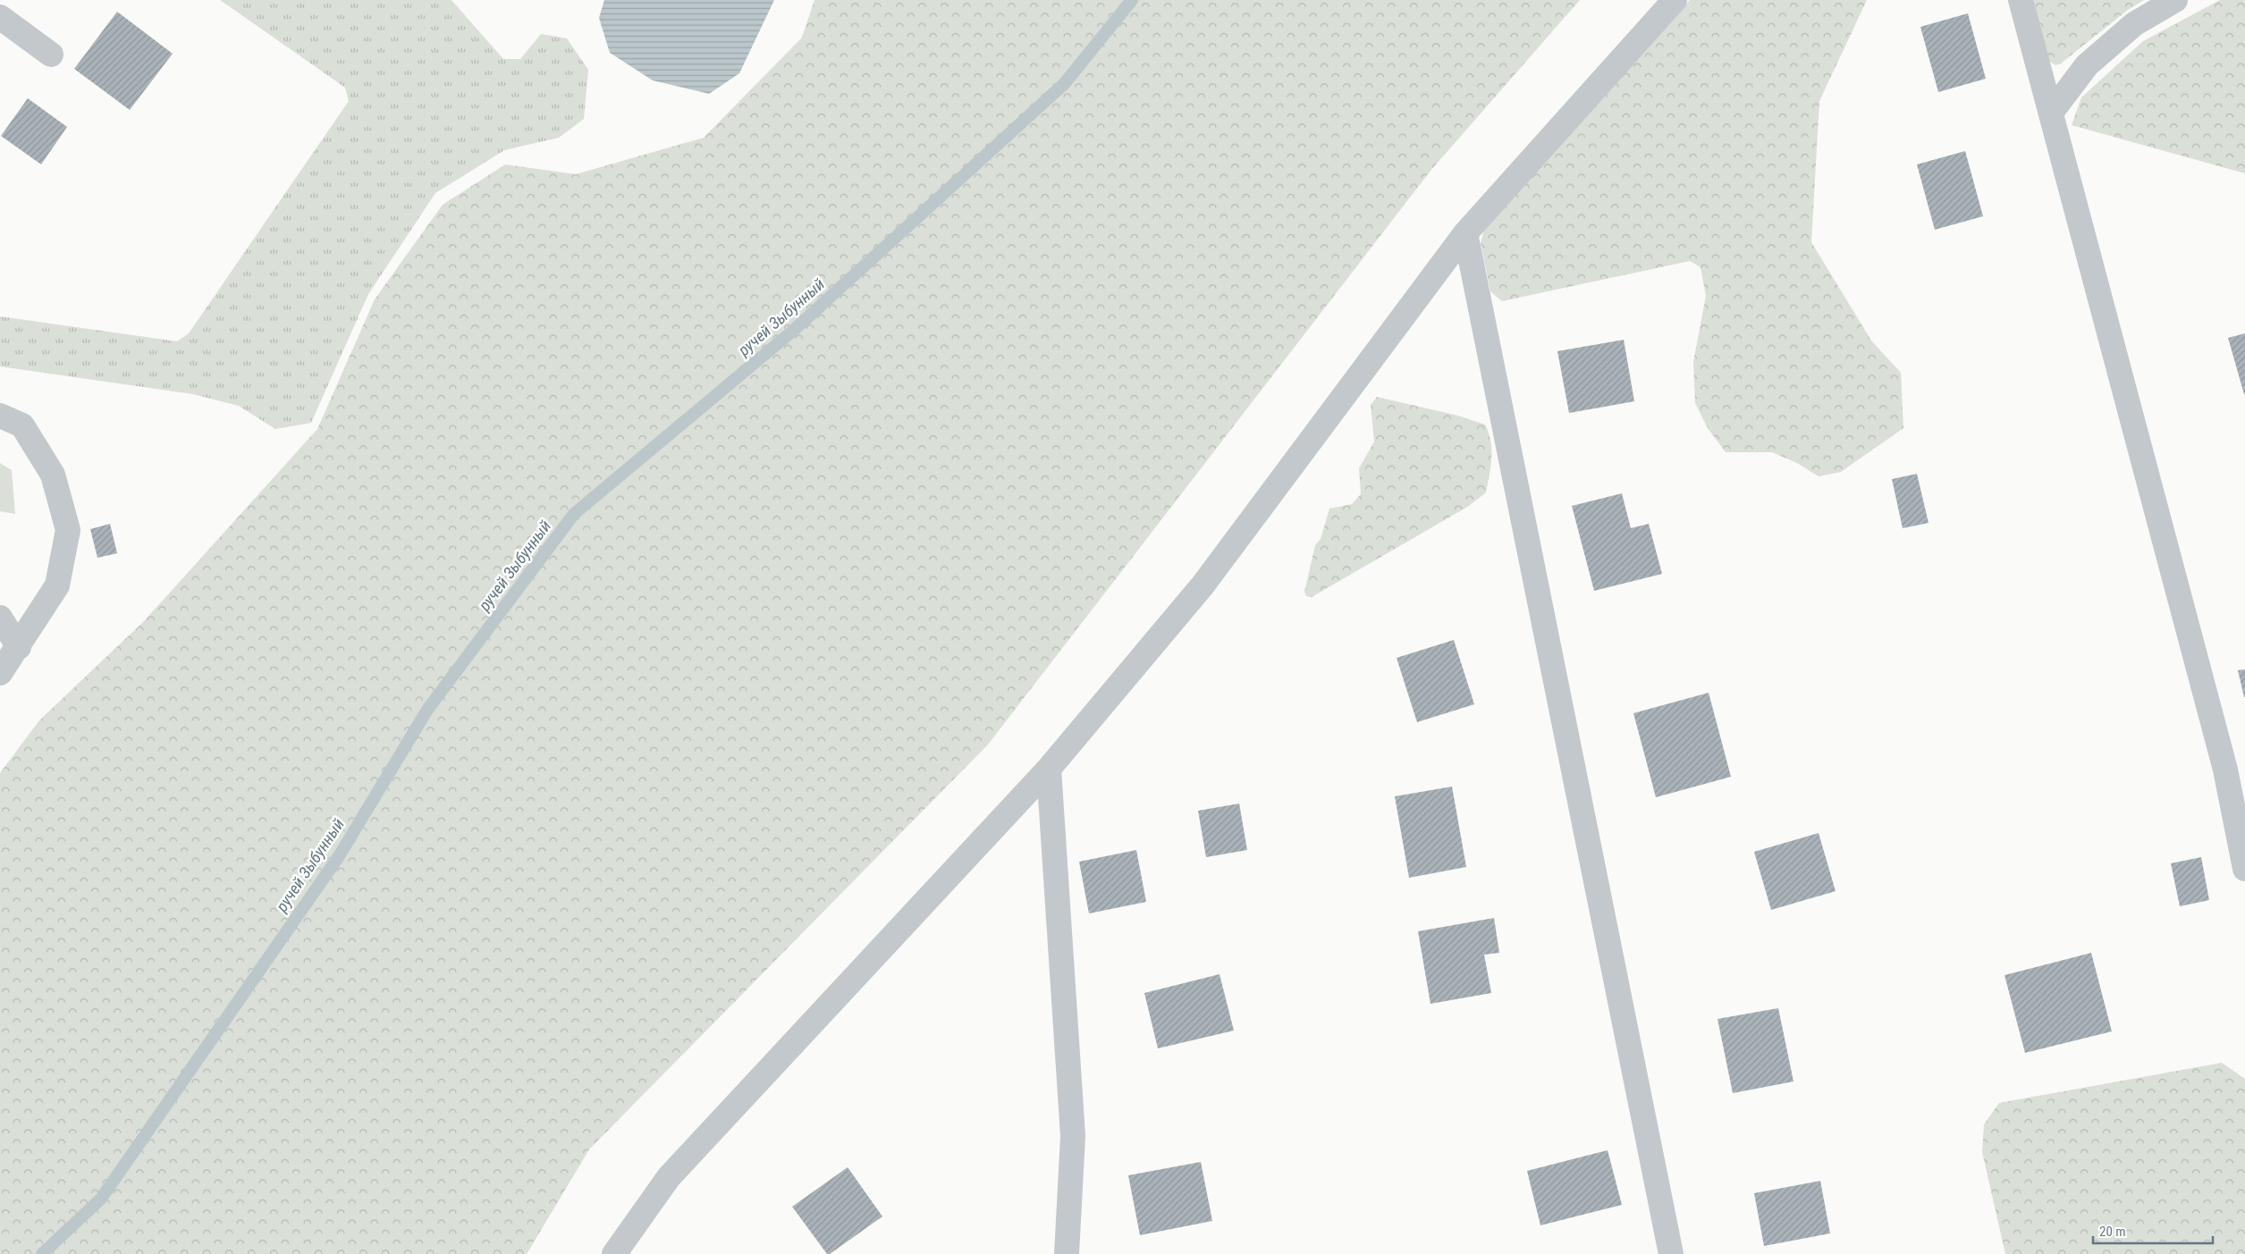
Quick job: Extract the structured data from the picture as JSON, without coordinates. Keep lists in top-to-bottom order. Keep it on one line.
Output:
{"water":["ручей Зыбунный"],"scale_bar":"20 m"}
